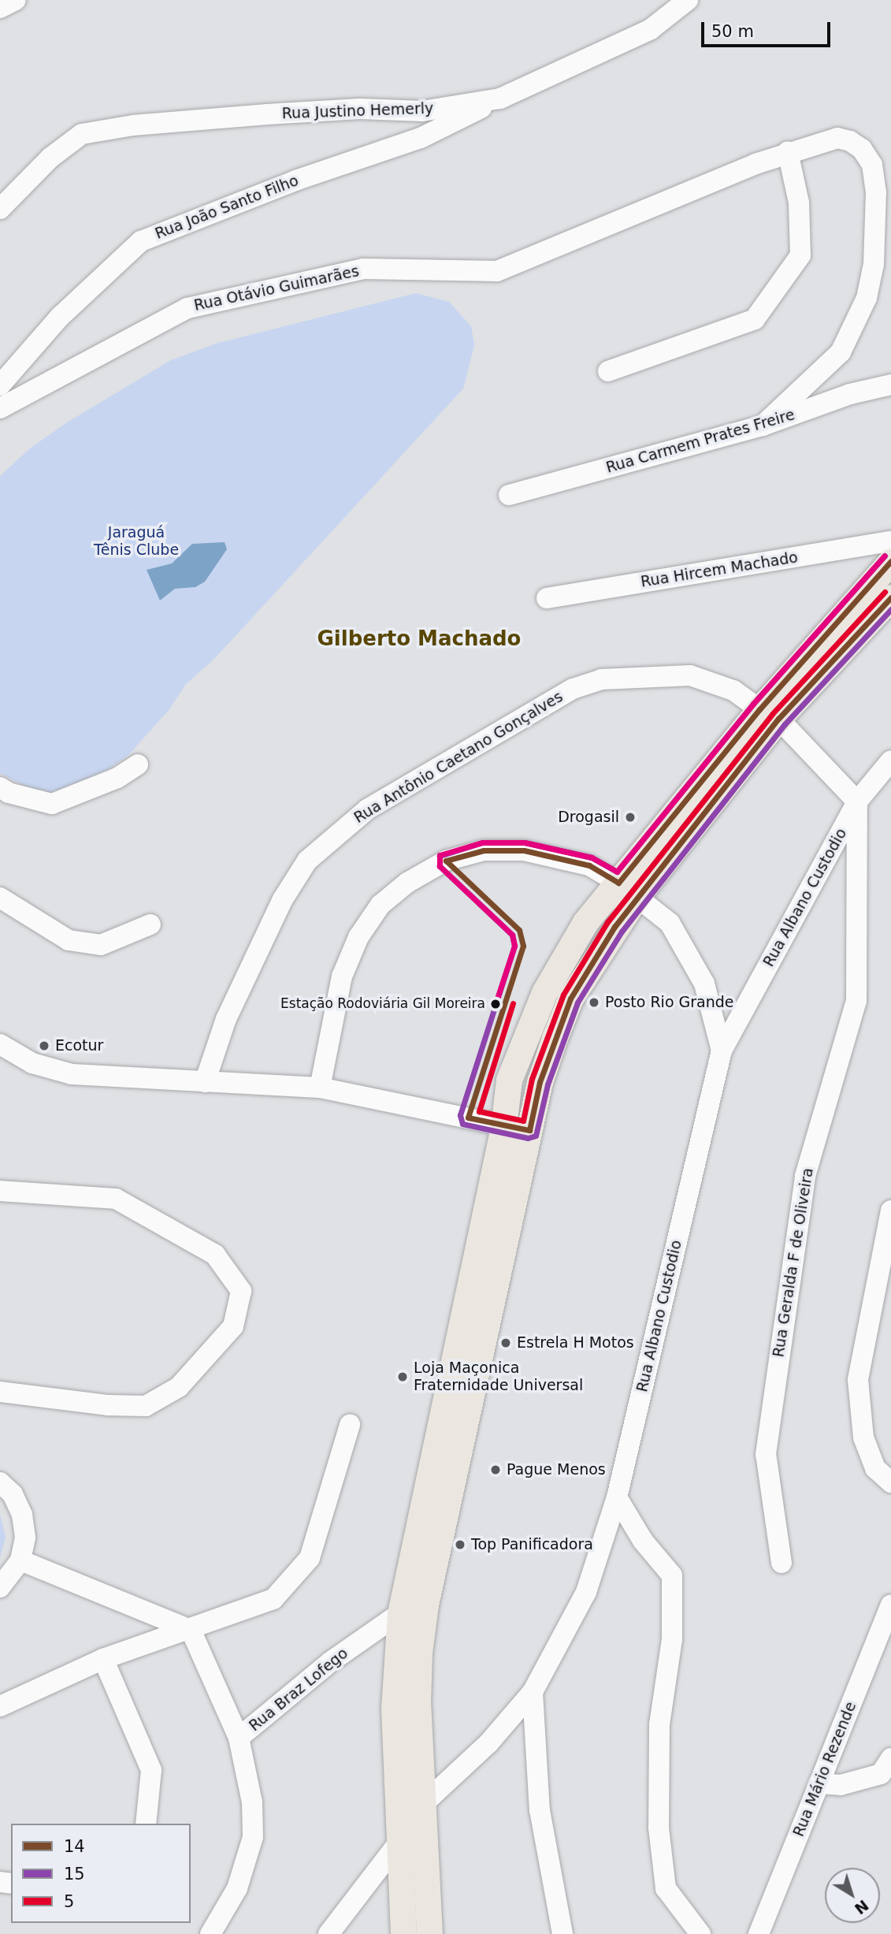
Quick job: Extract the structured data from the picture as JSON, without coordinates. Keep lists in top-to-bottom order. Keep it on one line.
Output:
{"streets":{"street":["Rua Justino Hemerly","Rua João Santo Filho","Rua Otávio Guimarães","Rua Carmem Prates Freire","Rua Hircem Machado","Rua Antônio Caetano Gonçalves","Rua Albano Custodio","Rua Geralda F de Oliveira","Rua Braz Lofego","Rua Mário Rezende"]},"crossings":[["Rua Justino Hemerly","Rua João Santo Filho"],["Rua Otávio Guimarães","Rua Carmem Prates Freire"],["Rua Antônio Caetano Gonçalves","Rua Albano Custodio"],["Rua Antônio Caetano Gonçalves","Rua Geralda F de Oliveira"],["Rua Albano Custodio","Rua Geralda F de Oliveira"]],"districts":["Gilberto Machado"],"parks":["Jaraguá Tênis Clube"],"places":["Drogasil","Posto Rio Grande","Estação Rodoviária Gil Moreira","Ecotur","Estrela H Motos","Loja Maçonica Fraternidade Universal","Pague Menos","Top Panificadora"],"lines":["transit line 15","transit line 14","transit line 5"],"legend":["14","15","5"],"scale_bar":"50 m","north":"bottom right"}
